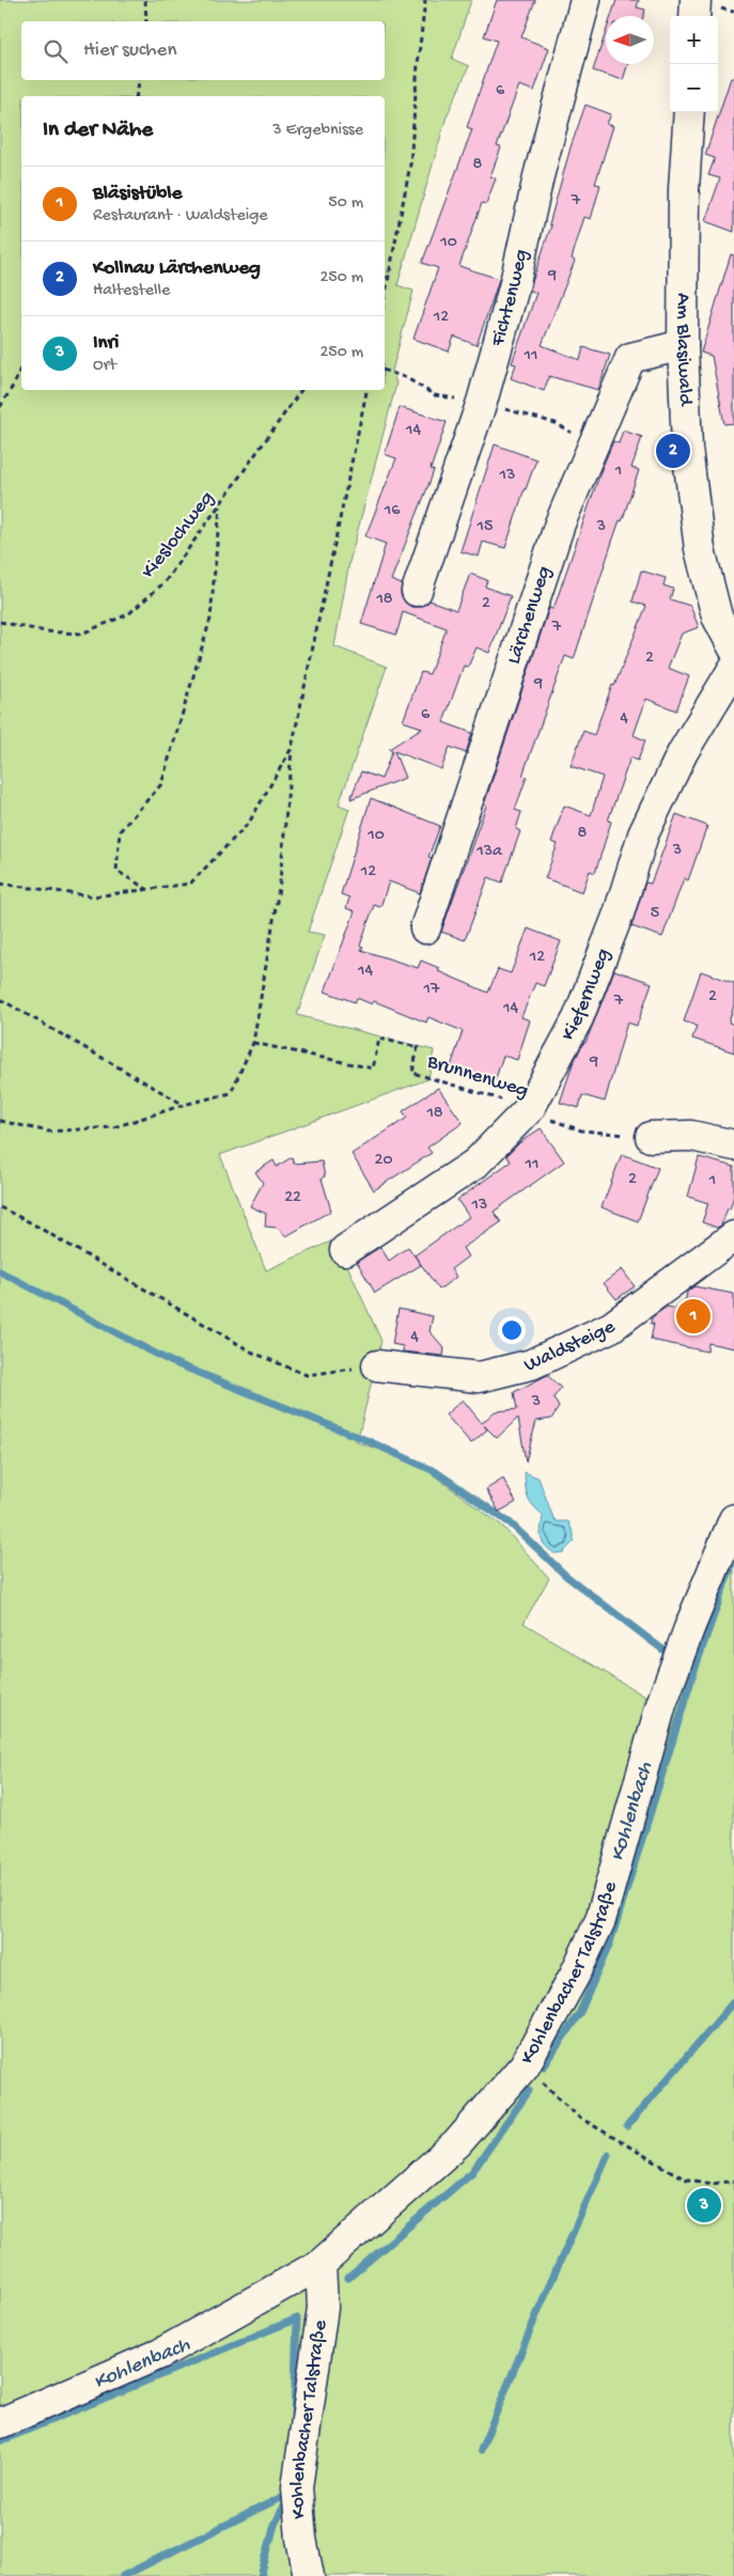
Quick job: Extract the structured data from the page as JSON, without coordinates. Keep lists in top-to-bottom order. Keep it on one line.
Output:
{"streets":{"street":["Fichtenweg","Am Blasiwald","Lärchenweg","Kiefernweg","Waldsteige","Kohlenbacher Talstraße"],"path":["Kieslochweg","Brunnenweg"]},"crossings":[["Am Blasiwald","Lärchenweg"],["Kiefernweg","Brunnenweg"]],"water":["Kohlenbach"],"house_numbers":["6","8","7","10","9","12","11","14","1","13","16","15","3","18","2","7","2","9","6","4","8","10","3","13a","12","5","12","14","17","2","7","14","9","18","20","11","2","1","22","13","4","3"],"north":"left","page":{"map_buttons":["+","−"],"search":"Hier suchen","heading":["In der Nähe","3 Ergebnisse"],"list":[{"mark":"1","name":"Bläsistüble","note":"Restaurant · Waldsteige","value":"50 m"},{"mark":"2","name":"Kollnau Lärchenweg","note":"Haltestelle","value":"250 m"},{"mark":"3","name":"Inri","note":"Ort","value":"250 m"}],"pins":["2","1","3"]}}
